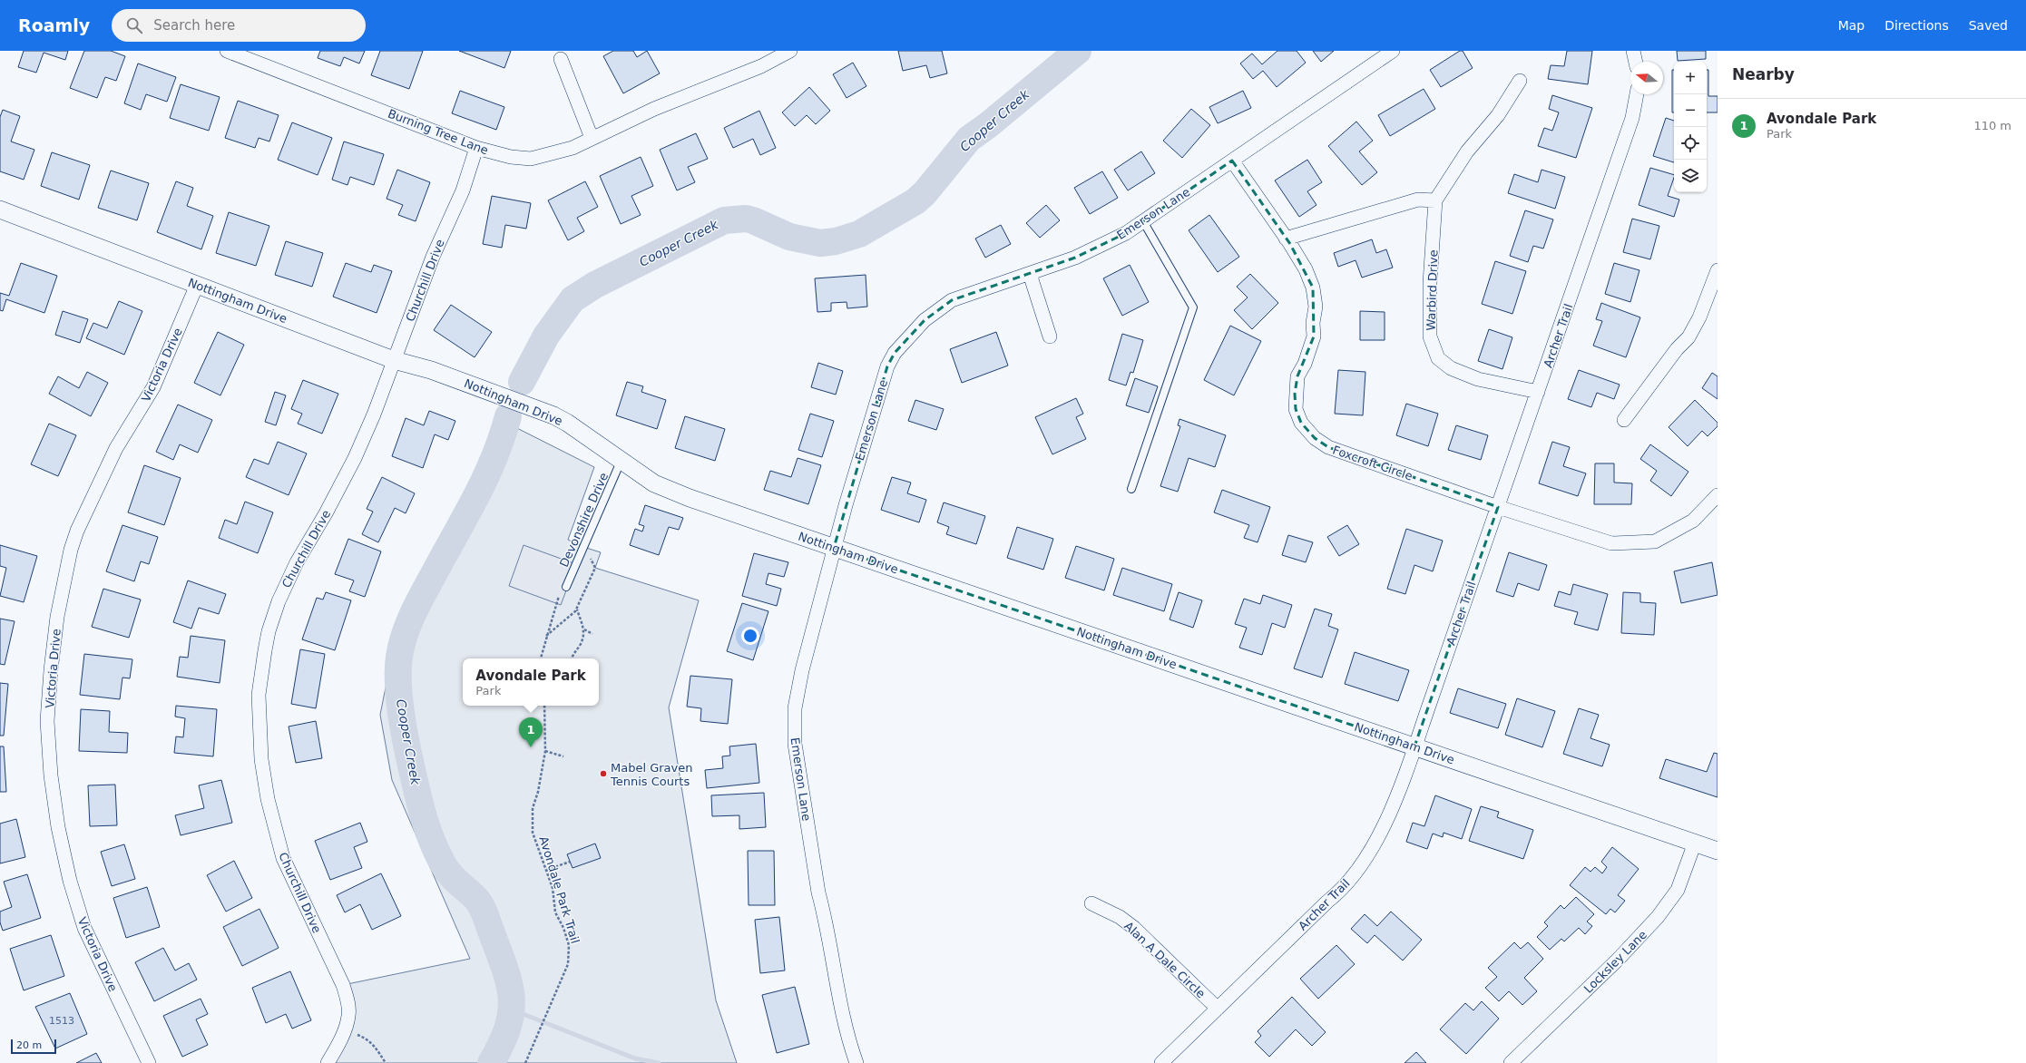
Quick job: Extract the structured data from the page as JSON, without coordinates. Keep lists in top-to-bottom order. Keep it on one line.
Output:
{"streets":{"street":["Burning Tree Lane","Emerson Lane","Churchill Drive","Warbird Drive","Nottingham Drive","Archer Trail","Victoria Drive","Foxcroft Circle","Alan A Dale Circle","Locksley Lane"],"lane":["Devonshire Drive"],"path":["Avondale Park Trail"]},"crossings":[["Burning Tree Lane","Churchill Drive"],["Emerson Lane","Nottingham Drive"],["Emerson Lane","Foxcroft Circle"],["Churchill Drive","Nottingham Drive"],["Warbird Drive","Archer Trail"],["Nottingham Drive","Archer Trail"],["Nottingham Drive","Victoria Drive"],["Nottingham Drive","Devonshire Drive"],["Nottingham Drive","Locksley Lane"],["Archer Trail","Foxcroft Circle"],["Archer Trail","Alan A Dale Circle"]],"water":["Cooper Creek"],"places":["Mabel Graven Tennis Courts"],"house_numbers":["1513"],"scale_bar":"20 m","north":"left","page":{"header":"Roamly","search":"Search here","nav":["Map","Directions","Saved"],"heading":"Nearby","map_buttons":["+","−"],"list":[{"mark":"1","name":"Avondale Park","note":"Park","value":"110 m"}],"popup":["Avondale Park","Park"],"pins":"1","scale":"20 m"}}
